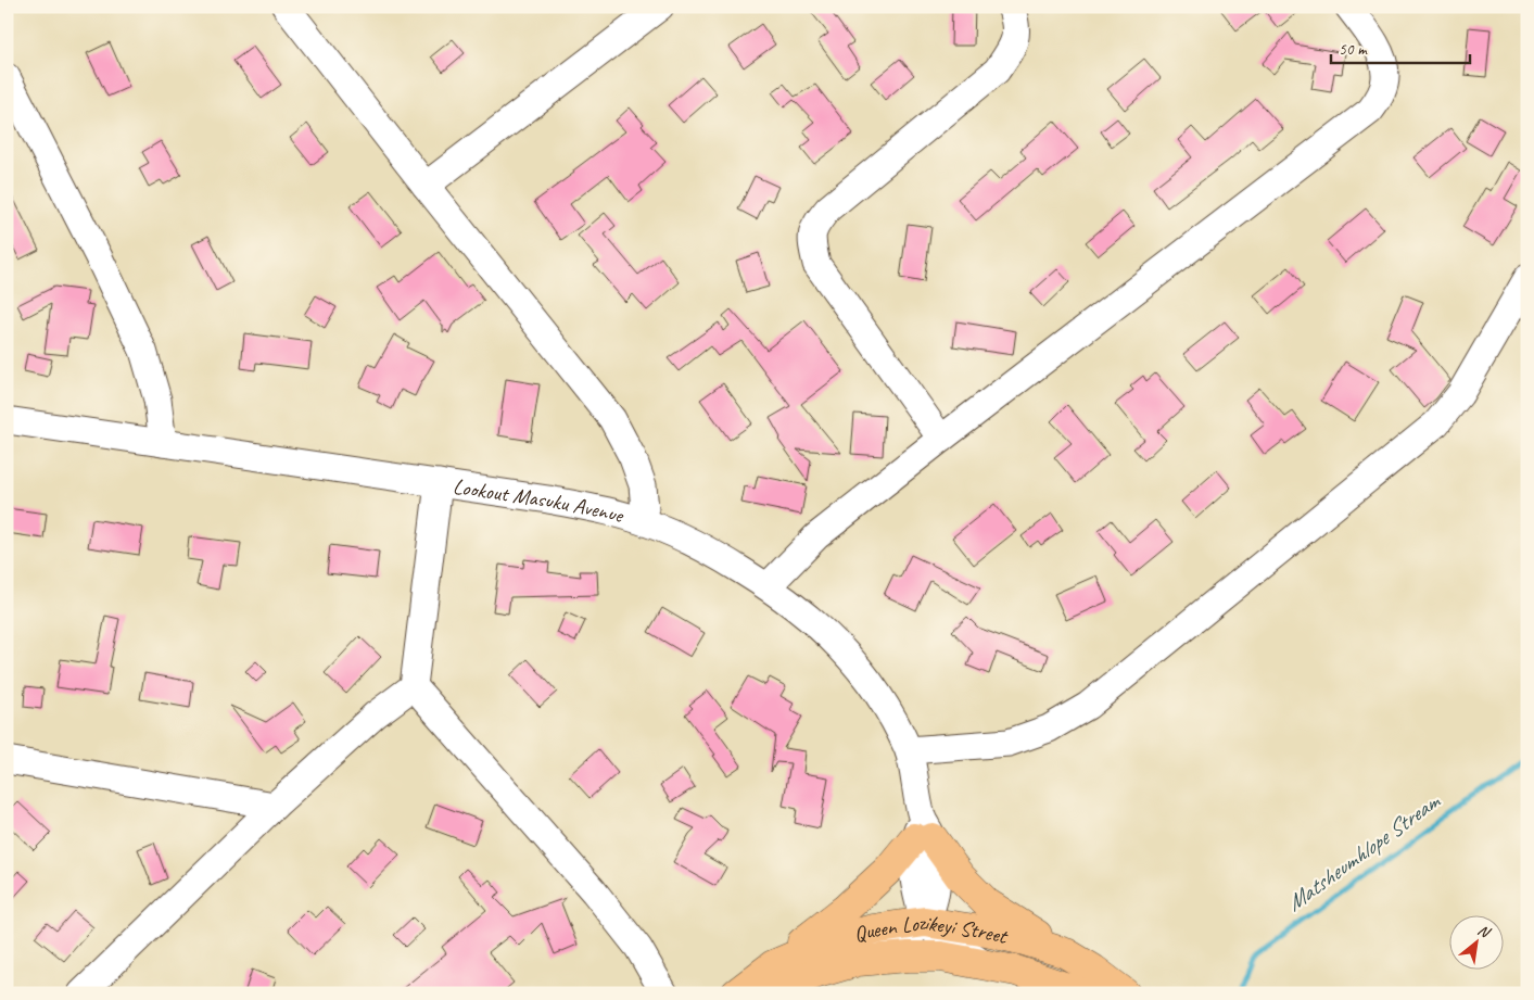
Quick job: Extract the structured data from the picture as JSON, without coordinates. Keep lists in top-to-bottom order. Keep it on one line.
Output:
{"streets":{"main road":["Queen Lozikeyi Street"],"street":["Lookout Masuku Avenue"]},"crossings":[["Lookout Masuku Avenue","Queen Lozikeyi Street"]],"water":["Matsheumhlope Stream"],"scale_bar":"50 m","north":"top right"}
